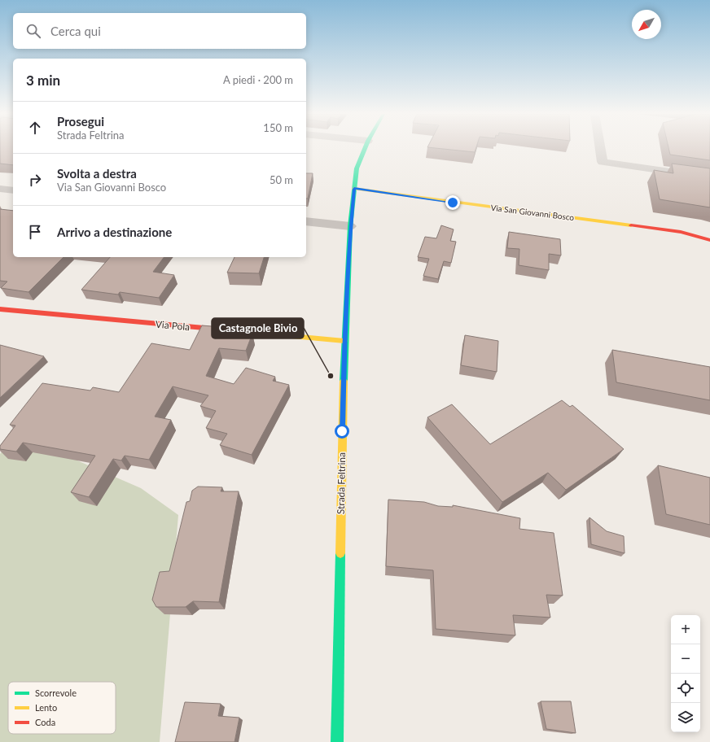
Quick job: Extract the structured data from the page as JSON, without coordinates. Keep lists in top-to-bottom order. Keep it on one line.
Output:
{"streets":{"main road":["Via San Giovanni Bosco","Via Pola","Strada Feltrina"]},"crossings":[["Via San Giovanni Bosco","Strada Feltrina"],["Via Pola","Strada Feltrina"]],"places":["Castagnole Bivio"],"legend":["Scorrevole","Lento","Coda"],"north":"bottom left","page":{"search":"Cerca qui","heading":["3 min","A piedi · 200 m"],"list":[["Prosegui","Strada Feltrina","150 m"],["Svolta a destra","Via San Giovanni Bosco","50 m"],"Arrivo a destinazione"],"map_buttons":["+","−"]}}
